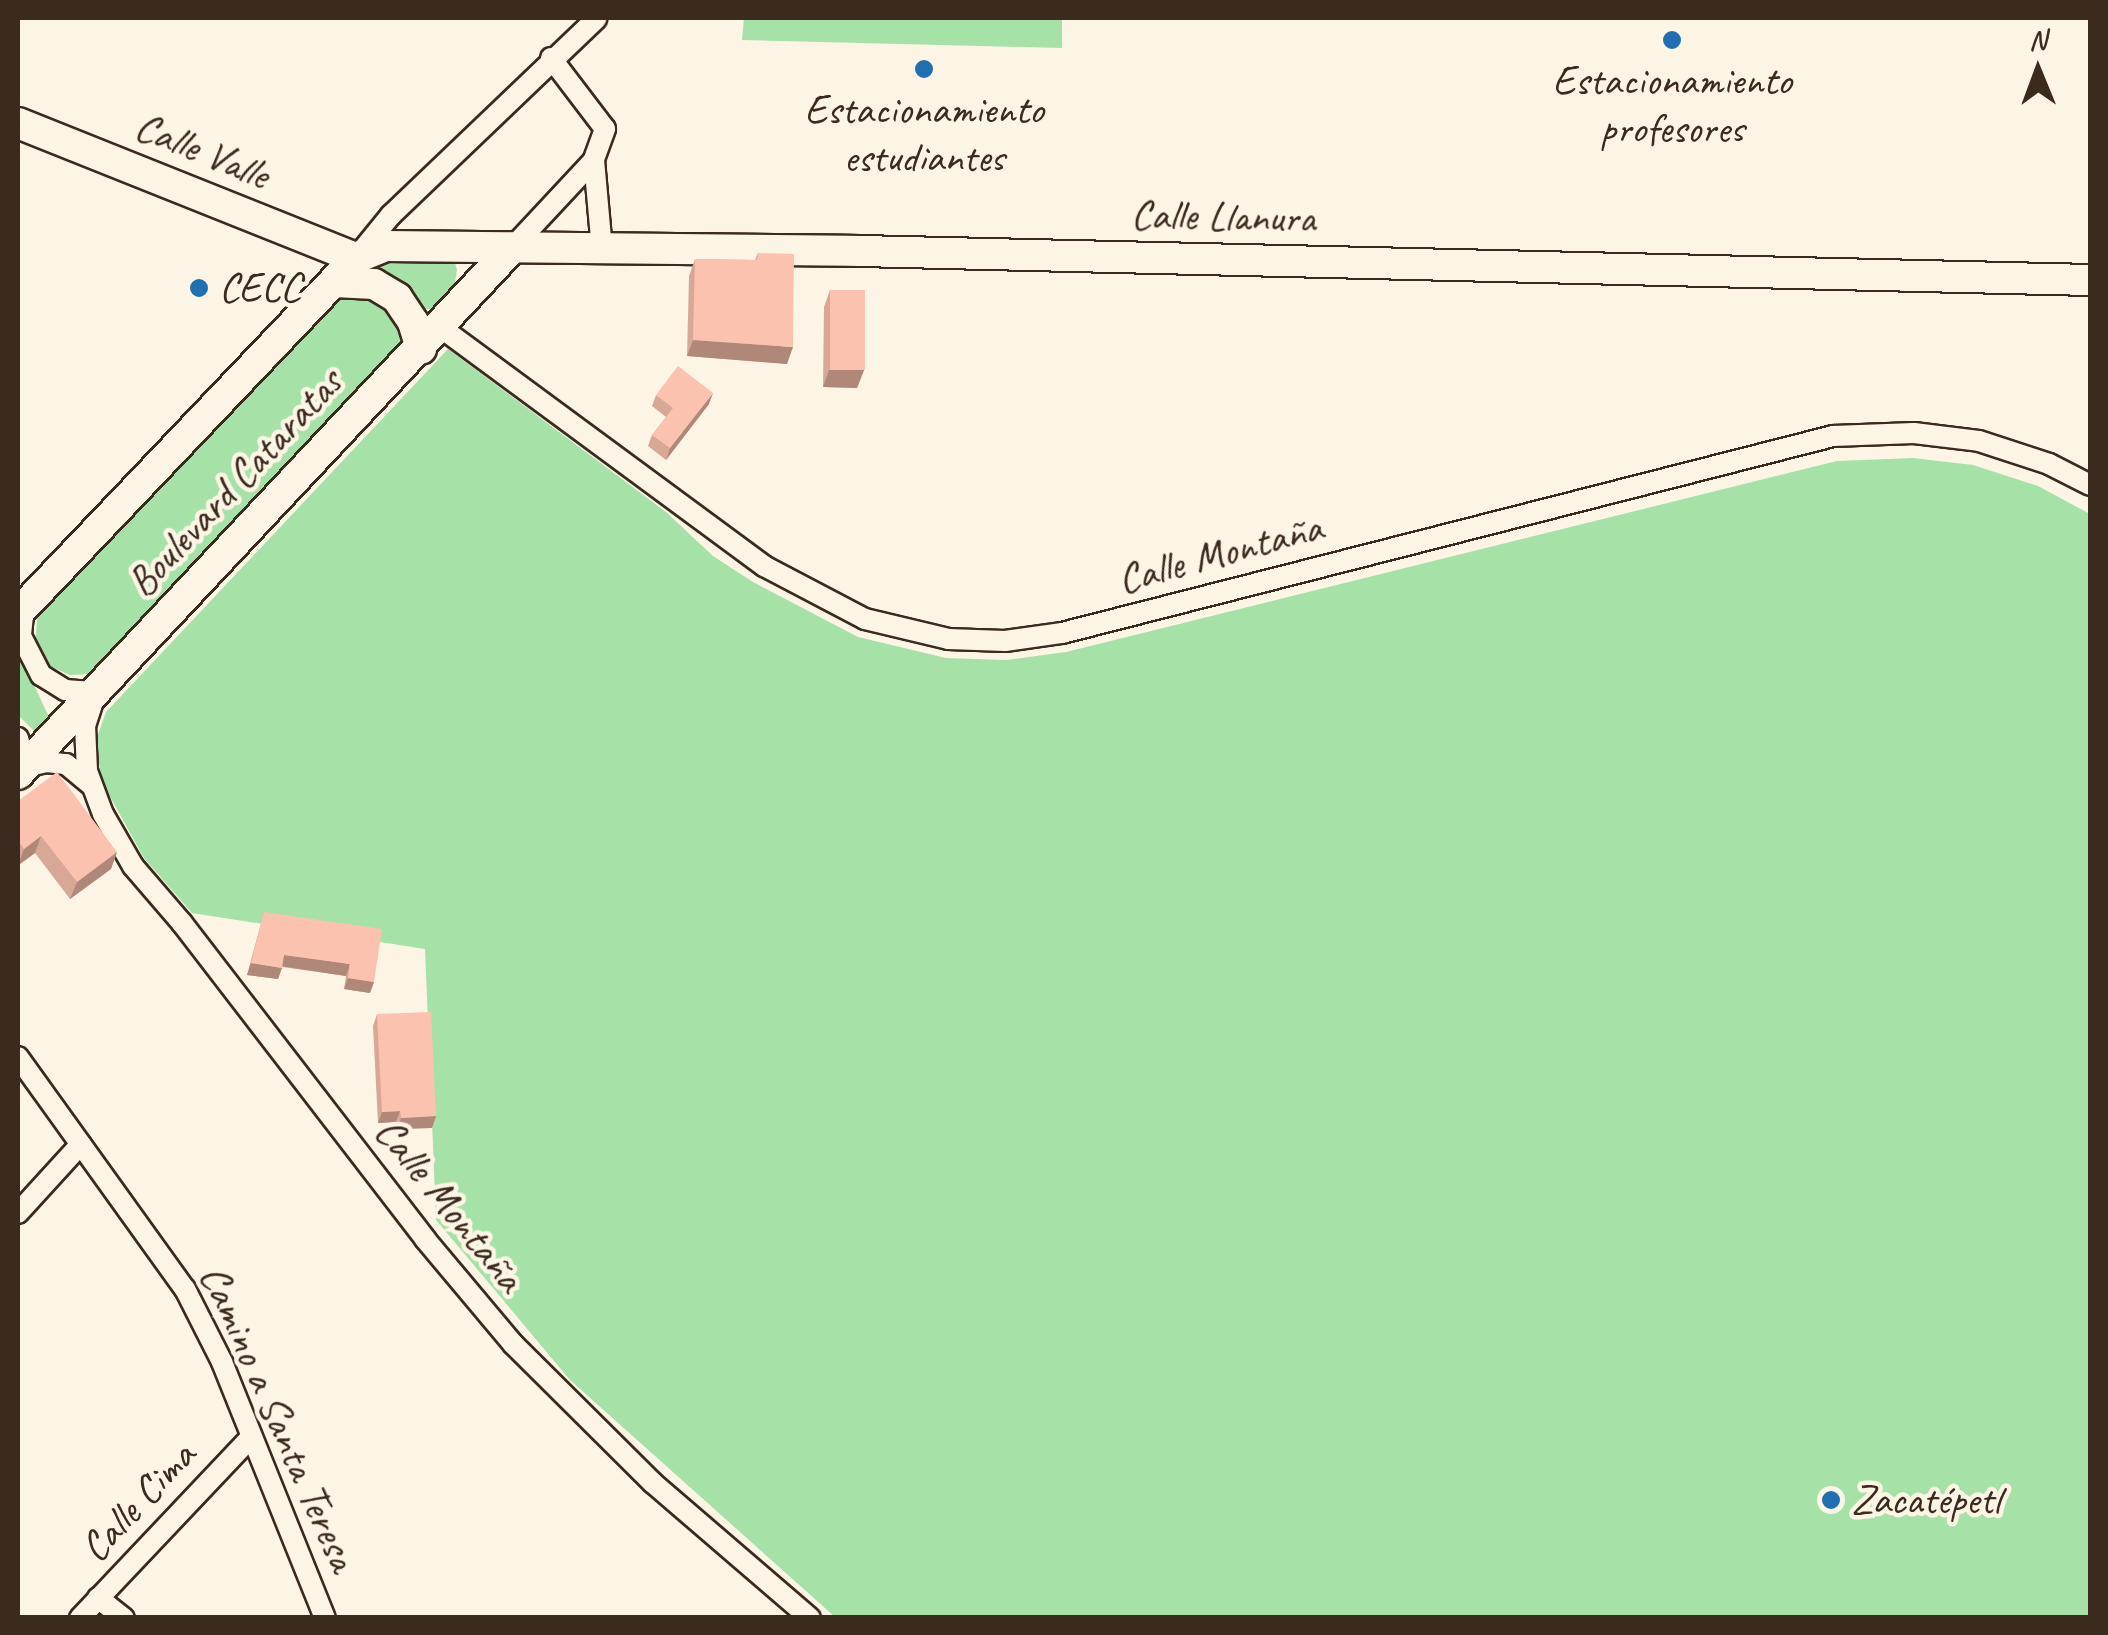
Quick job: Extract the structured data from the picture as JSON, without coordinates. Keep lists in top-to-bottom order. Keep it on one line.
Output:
{"streets":{"street":["Calle Valle","Calle Llanura","Boulevard Cataratas","Calle Montaña","Camino a Santa Teresa","Calle Cima"]},"crossings":[["Calle Valle","Calle Llanura"],["Calle Valle","Boulevard Cataratas"],["Calle Llanura","Boulevard Cataratas"],["Boulevard Cataratas","Calle Montaña"],["Camino a Santa Teresa","Calle Cima"]],"places":["Estacionamiento profesores","Estacionamiento estudiantes","CECC","Zacatépetl"],"north":"top"}
